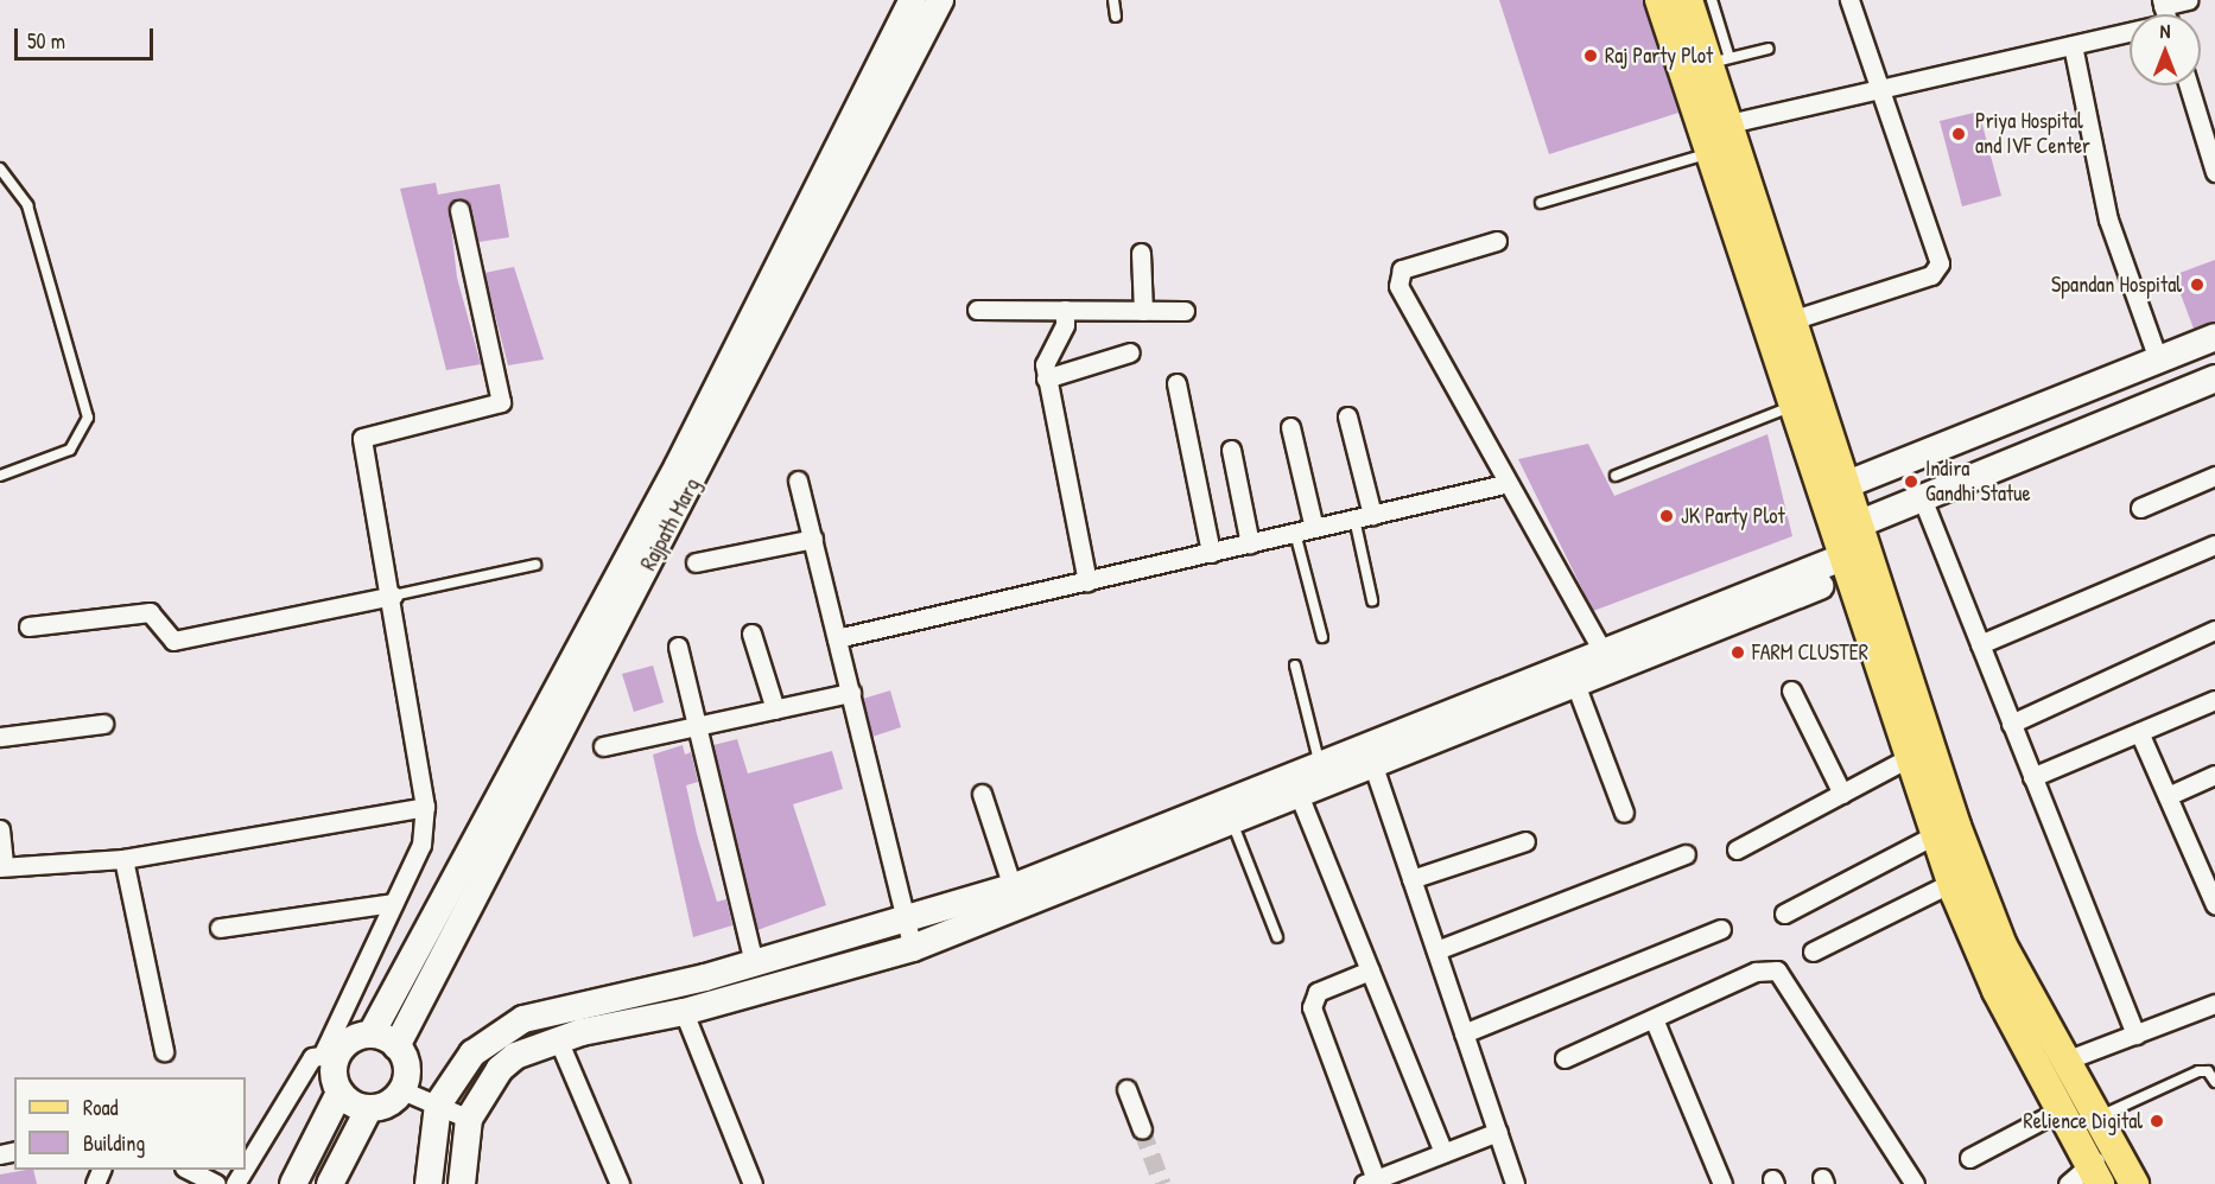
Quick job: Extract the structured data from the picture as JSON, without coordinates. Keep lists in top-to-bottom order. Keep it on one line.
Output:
{"streets":{"street":["Rajpath Marg"]},"places":["Raj Party Plot","Priya Hospital and IVF Center","Spandan Hospital","Indira Gandhi Statue","JK Party Plot","FARM CLUSTER","Relience Digital"],"legend":["Road","Building"],"scale_bar":"50 m","north":"top"}
